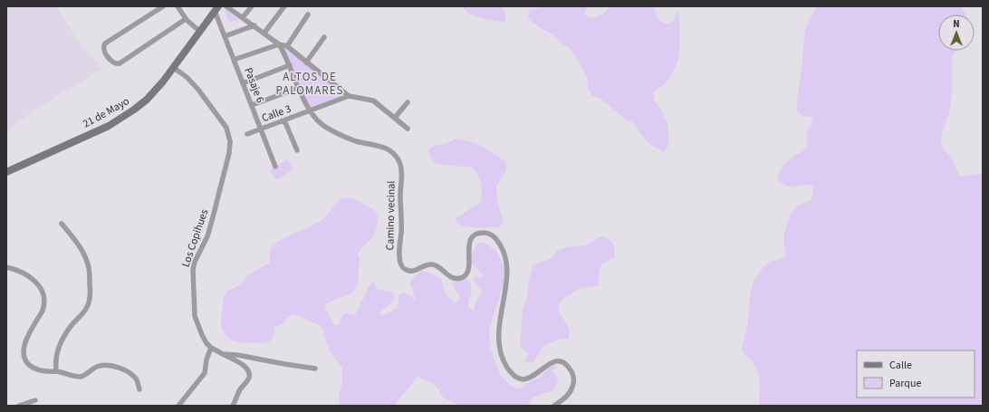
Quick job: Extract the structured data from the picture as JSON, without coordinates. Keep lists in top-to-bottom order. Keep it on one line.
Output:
{"streets":{"street":["Pasaje 6","21 de Mayo","Calle 3","Camino vecinal","Los Copihues"]},"crossings":[["Pasaje 6","21 de Mayo"],["Pasaje 6","Calle 3"],["21 de Mayo","Los Copihues"],["Calle 3","Camino vecinal"]],"districts":["ALTOS DE PALOMARES"],"legend":["Calle","Parque"],"north":"top"}
